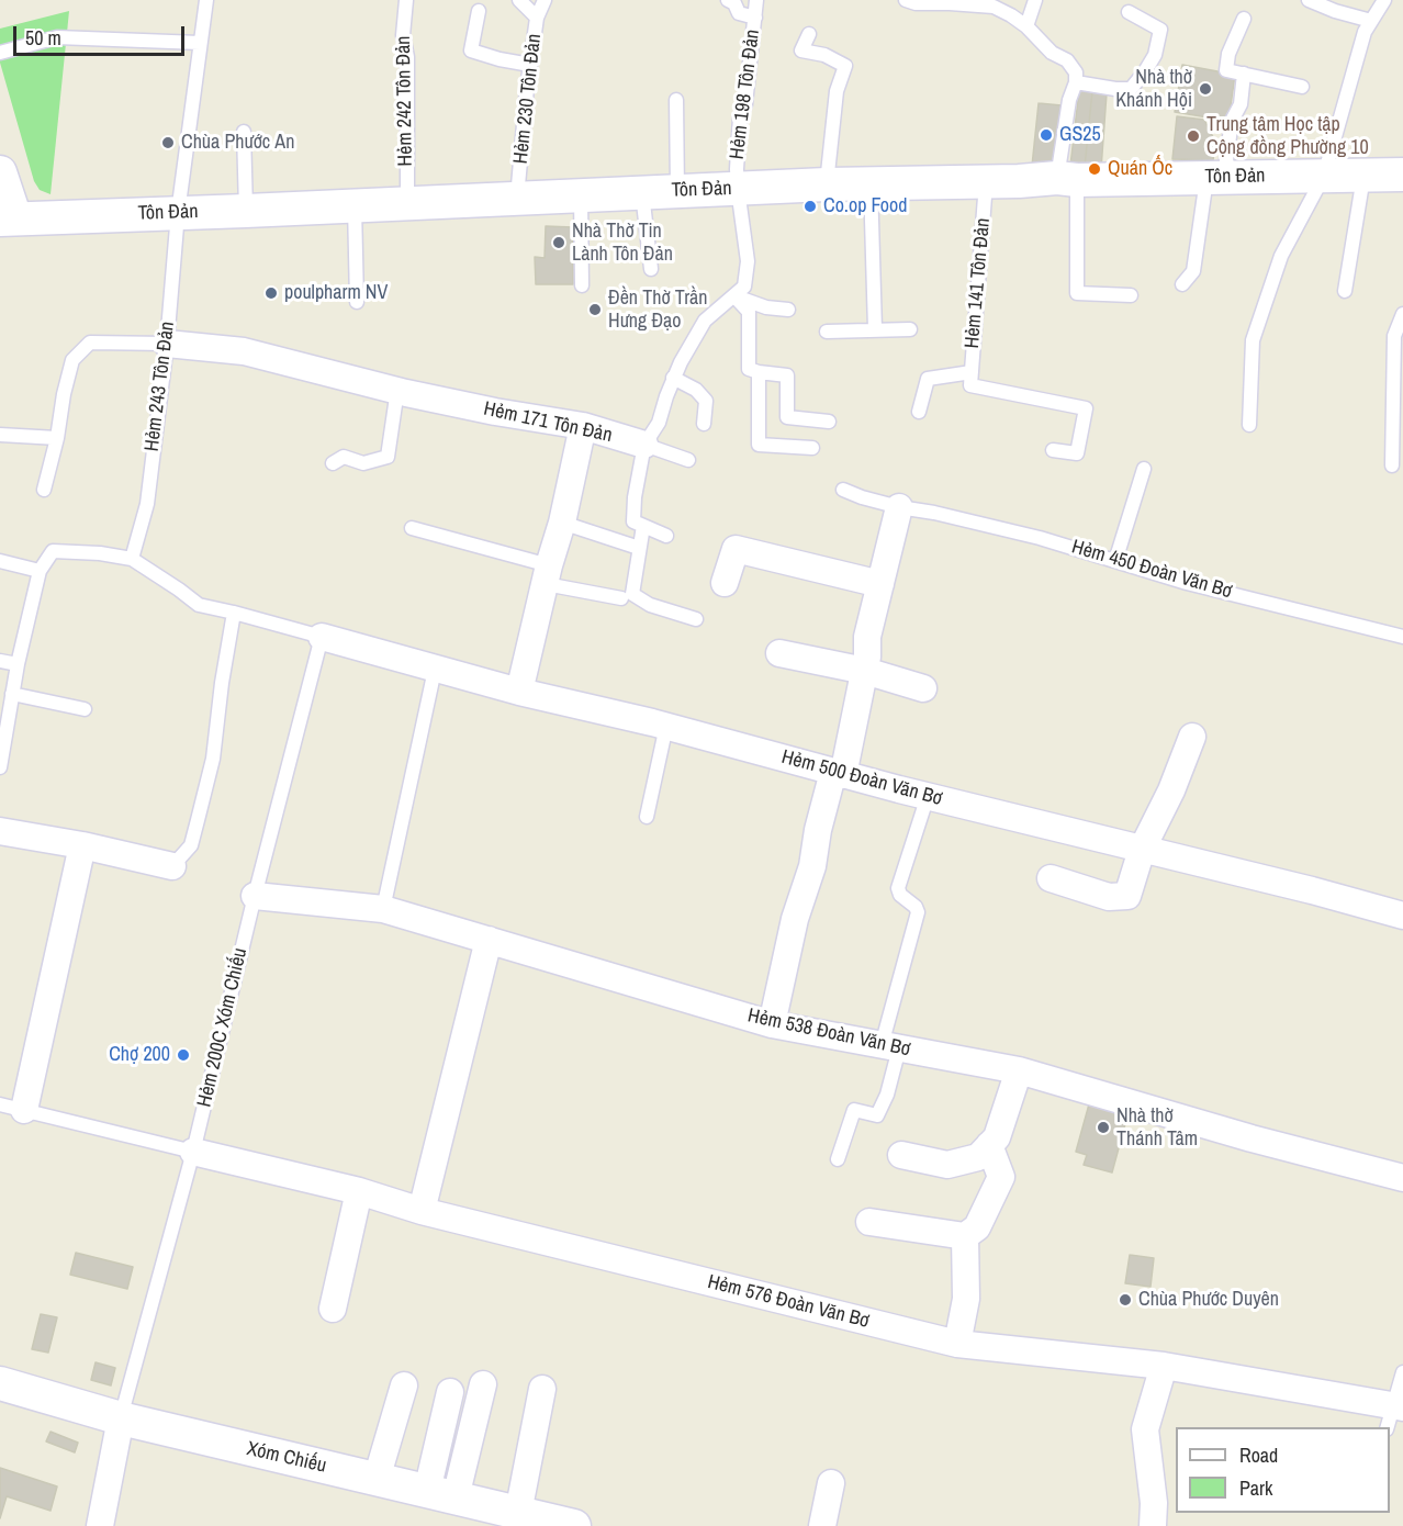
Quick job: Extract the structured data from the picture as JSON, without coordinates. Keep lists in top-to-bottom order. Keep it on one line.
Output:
{"streets":{"street":["Tôn Đản","Hẻm 171 Tôn Đản","Hẻm 500 Đoàn Văn Bơ","Hẻm 538 Đoàn Văn Bơ","Hẻm 576 Đoàn Văn Bơ","Xóm Chiếu"],"lane":["Hẻm 198 Tôn Đản","Hẻm 230 Tôn Đản","Hẻm 242 Tôn Đản","Hẻm 141 Tôn Đản","Hẻm 243 Tôn Đản","Hẻm 450 Đoàn Văn Bơ","Hẻm 200C Xóm Chiếu"]},"crossings":[["Hẻm 198 Tôn Đản","Tôn Đản"],["Hẻm 230 Tôn Đản","Tôn Đản"],["Hẻm 242 Tôn Đản","Tôn Đản"],["Tôn Đản","Hẻm 141 Tôn Đản"],["Tôn Đản","Hẻm 243 Tôn Đản"],["Hẻm 243 Tôn Đản","Hẻm 171 Tôn Đản"],["Hẻm 500 Đoàn Văn Bơ","Hẻm 200C Xóm Chiếu"],["Hẻm 200C Xóm Chiếu","Hẻm 538 Đoàn Văn Bơ"],["Hẻm 200C Xóm Chiếu","Hẻm 576 Đoàn Văn Bơ"],["Hẻm 200C Xóm Chiếu","Xóm Chiếu"]],"places":["Nhà thờ Khánh Hội","GS25","Trung tâm Học tập Cộng đồng Phường 10","Chùa Phước An","Quán Ốc","Co.op Food","Nhà Thờ Tin Lành Tôn Đản","poulpharm NV","Đền Thờ Trần Hưng Đạo","Chợ 200","Nhà thờ Thánh Tâm","Chùa Phước Duyên"],"legend":["Road","Park"],"scale_bar":"50 m"}
